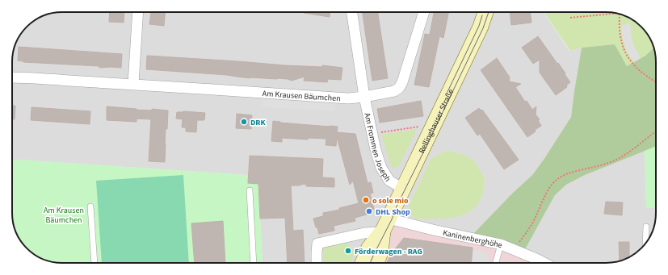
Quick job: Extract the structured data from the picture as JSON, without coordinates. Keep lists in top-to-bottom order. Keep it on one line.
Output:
{"streets":{"main road":["Rellinghauser Straße"],"street":["Am Krausen Bäumchen","Am Frommen Joseph","Kaninenberghöhe"]},"crossings":[["Am Krausen Bäumchen","Am Frommen Joseph"],["Rellinghauser Straße","Am Frommen Joseph"],["Rellinghauser Straße","Kaninenberghöhe"]],"parks":["Am Krausen Bäumchen"],"places":["DRK","o sole mio","DHL Shop","Förderwagen - RAG"]}
